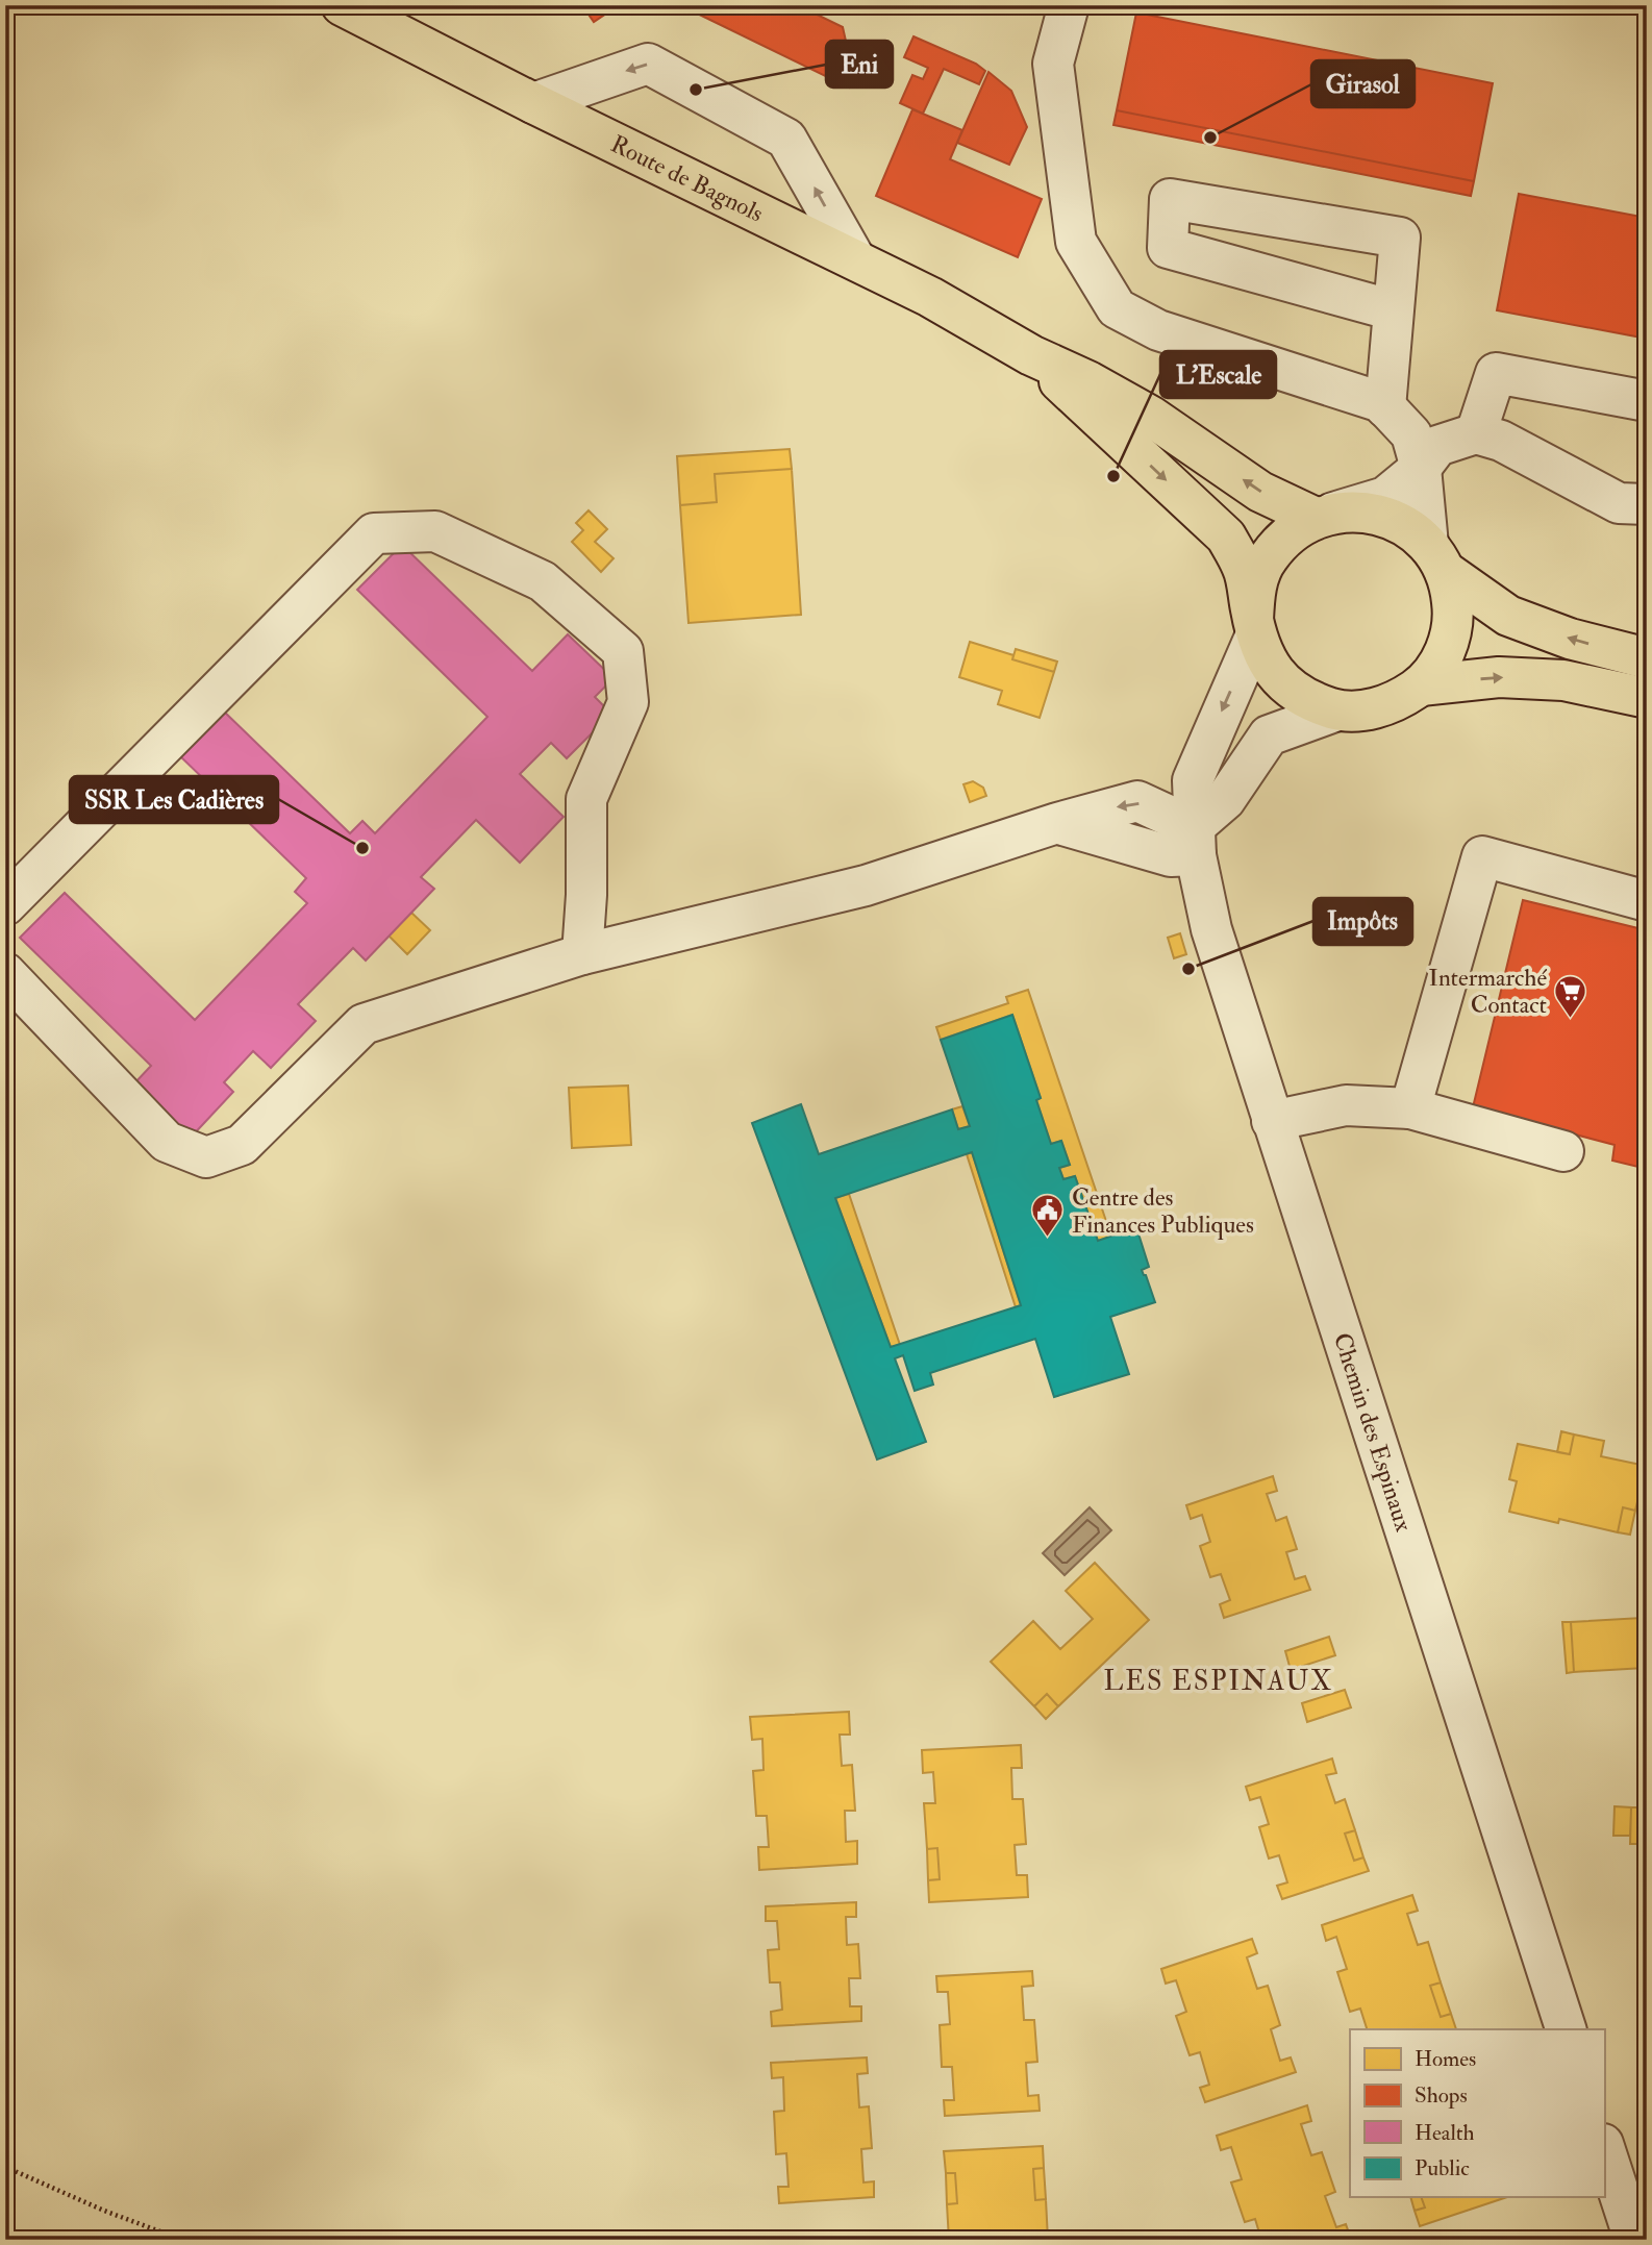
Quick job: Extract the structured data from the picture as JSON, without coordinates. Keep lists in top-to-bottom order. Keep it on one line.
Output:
{"streets":{"main road":["Route de Bagnols"],"street":["Chemin des Espinaux"]},"districts":["LES ESPINAUX"],"places":{"other":["Eni","Girasol","L'Escale","SSR Les Cadières","Impôts"],"supermarket":["Intermarché Contact"],"public building":["Centre des Finances Publiques"]},"legend":["Homes","Shops","Health","Public"]}
